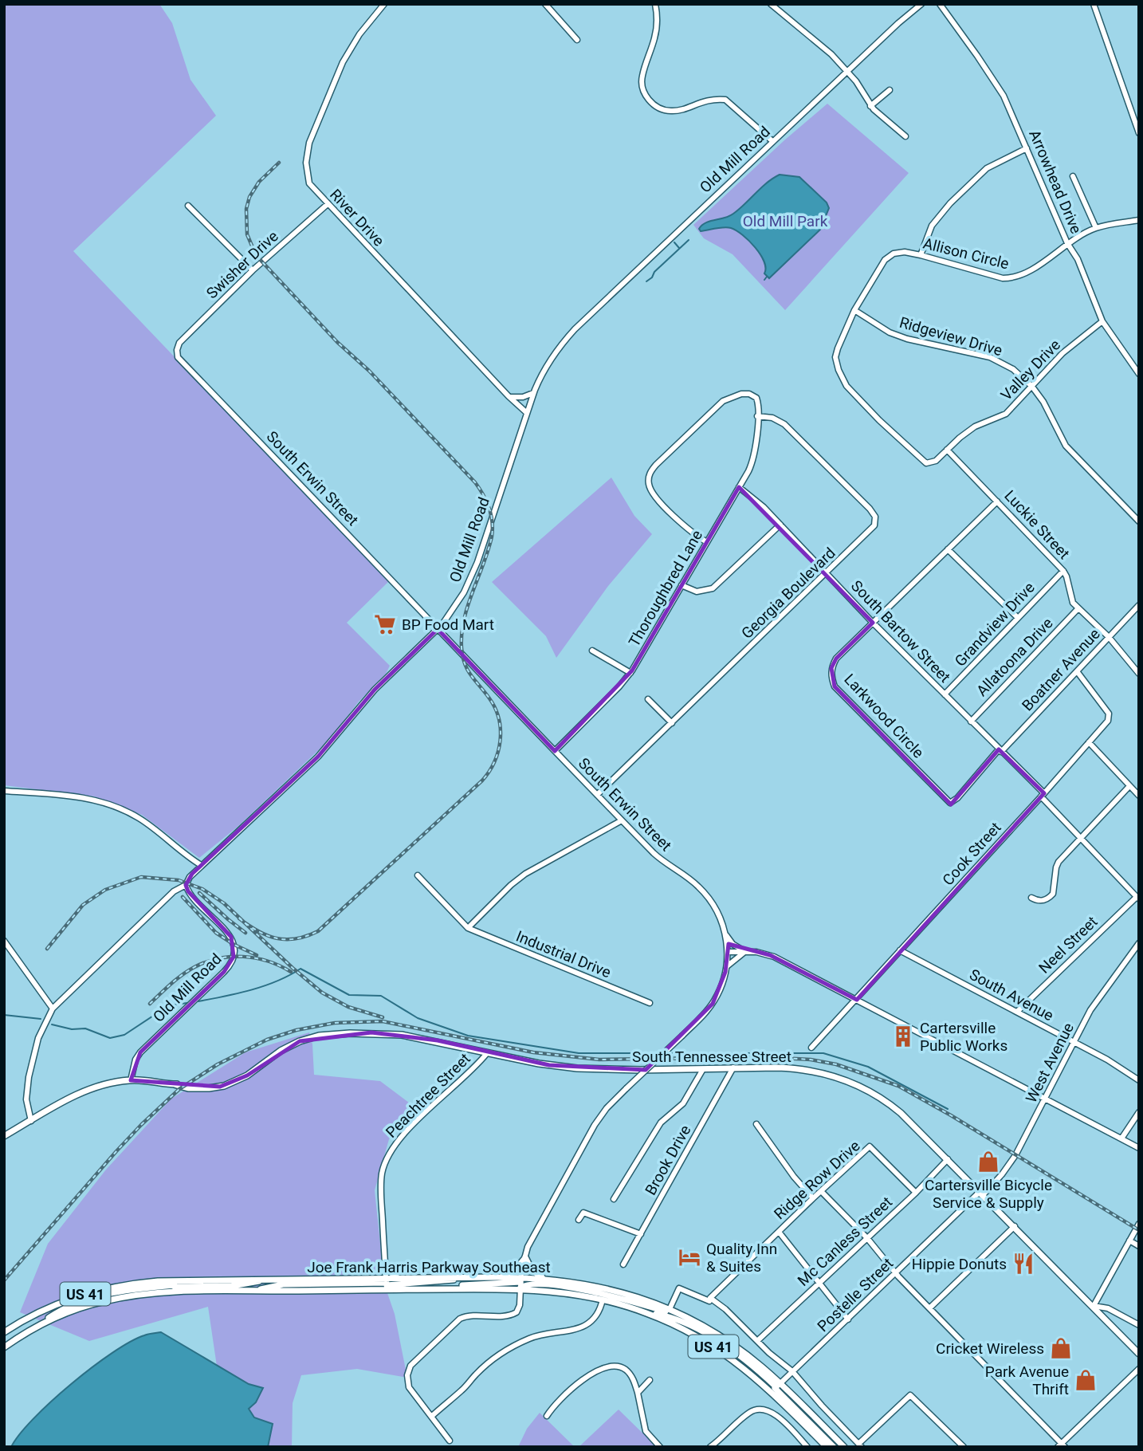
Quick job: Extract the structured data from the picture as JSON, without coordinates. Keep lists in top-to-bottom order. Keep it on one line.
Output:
{"streets":{"main road":["South Tennessee Street","Joe Frank Harris Parkway Southeast","US 41"],"street":["Old Mill Road","Arrowhead Drive","River Drive","Allison Circle","Swisher Drive","Ridgeview Drive","Valley Drive","South Erwin Street","Luckie Street","Thoroughbred Lane","Georgia Boulevard","Grandview Drive","South Bartow Street","Allatoona Drive","Boatner Avenue","Larkwood Circle","Cook Street","Neel Street","Industrial Drive","South Avenue","West Avenue","Peachtree Street","Brook Drive","Ridge Row Drive","Mc Canless Street","Postelle Street"]},"crossings":[["Old Mill Road","River Drive"],["Old Mill Road","South Erwin Street"],["Old Mill Road","South Tennessee Street"],["Arrowhead Drive","Allison Circle"],["Arrowhead Drive","Valley Drive"],["River Drive","Swisher Drive"],["Allison Circle","Ridgeview Drive"],["Allison Circle","Valley Drive"],["Allison Circle","Luckie Street"],["Swisher Drive","South Erwin Street"],["Ridgeview Drive","Valley Drive"],["Valley Drive","Luckie Street"],["South Erwin Street","Thoroughbred Lane"],["South Erwin Street","Georgia Boulevard"],["South Erwin Street","Joe Frank Harris Parkway Southeast"],["Luckie Street","Grandview Drive"],["Luckie Street","Allatoona Drive"],["Luckie Street","Boatner Avenue"],["Luckie Street","Larkwood Circle"],["Thoroughbred Lane","Georgia Boulevard"],["Thoroughbred Lane","South Bartow Street"],["Georgia Boulevard","South Bartow Street"],["Grandview Drive","South Bartow Street"],["South Bartow Street","Allatoona Drive"],["South Bartow Street","Boatner Avenue"],["South Bartow Street","Larkwood Circle"],["South Bartow Street","Cook Street"],["South Bartow Street","Neel Street"],["Boatner Avenue","Larkwood Circle"],["Boatner Avenue","Cook Street"],["Cook Street","South Avenue"],["Neel Street","South Avenue"],["South Avenue","West Avenue"],["South Tennessee Street","West Avenue"],["South Tennessee Street","Peachtree Street"],["South Tennessee Street","Brook Drive"],["South Tennessee Street","Mc Canless Street"],["South Tennessee Street","Postelle Street"],["West Avenue","Postelle Street"],["Peachtree Street","Joe Frank Harris Parkway Southeast"],["Ridge Row Drive","Mc Canless Street"],["Joe Frank Harris Parkway Southeast","Postelle Street"]],"parks":["Old Mill Park"],"places":{"supermarket":["BP Food Mart"],"building":["Cartersville Public Works"],"shop":["Cartersville Bicycle Service & Supply","Cricket Wireless","Park Avenue Thrift"],"hotel":["Quality Inn & Suites"],"restaurant":["Hippie Donuts"]}}
